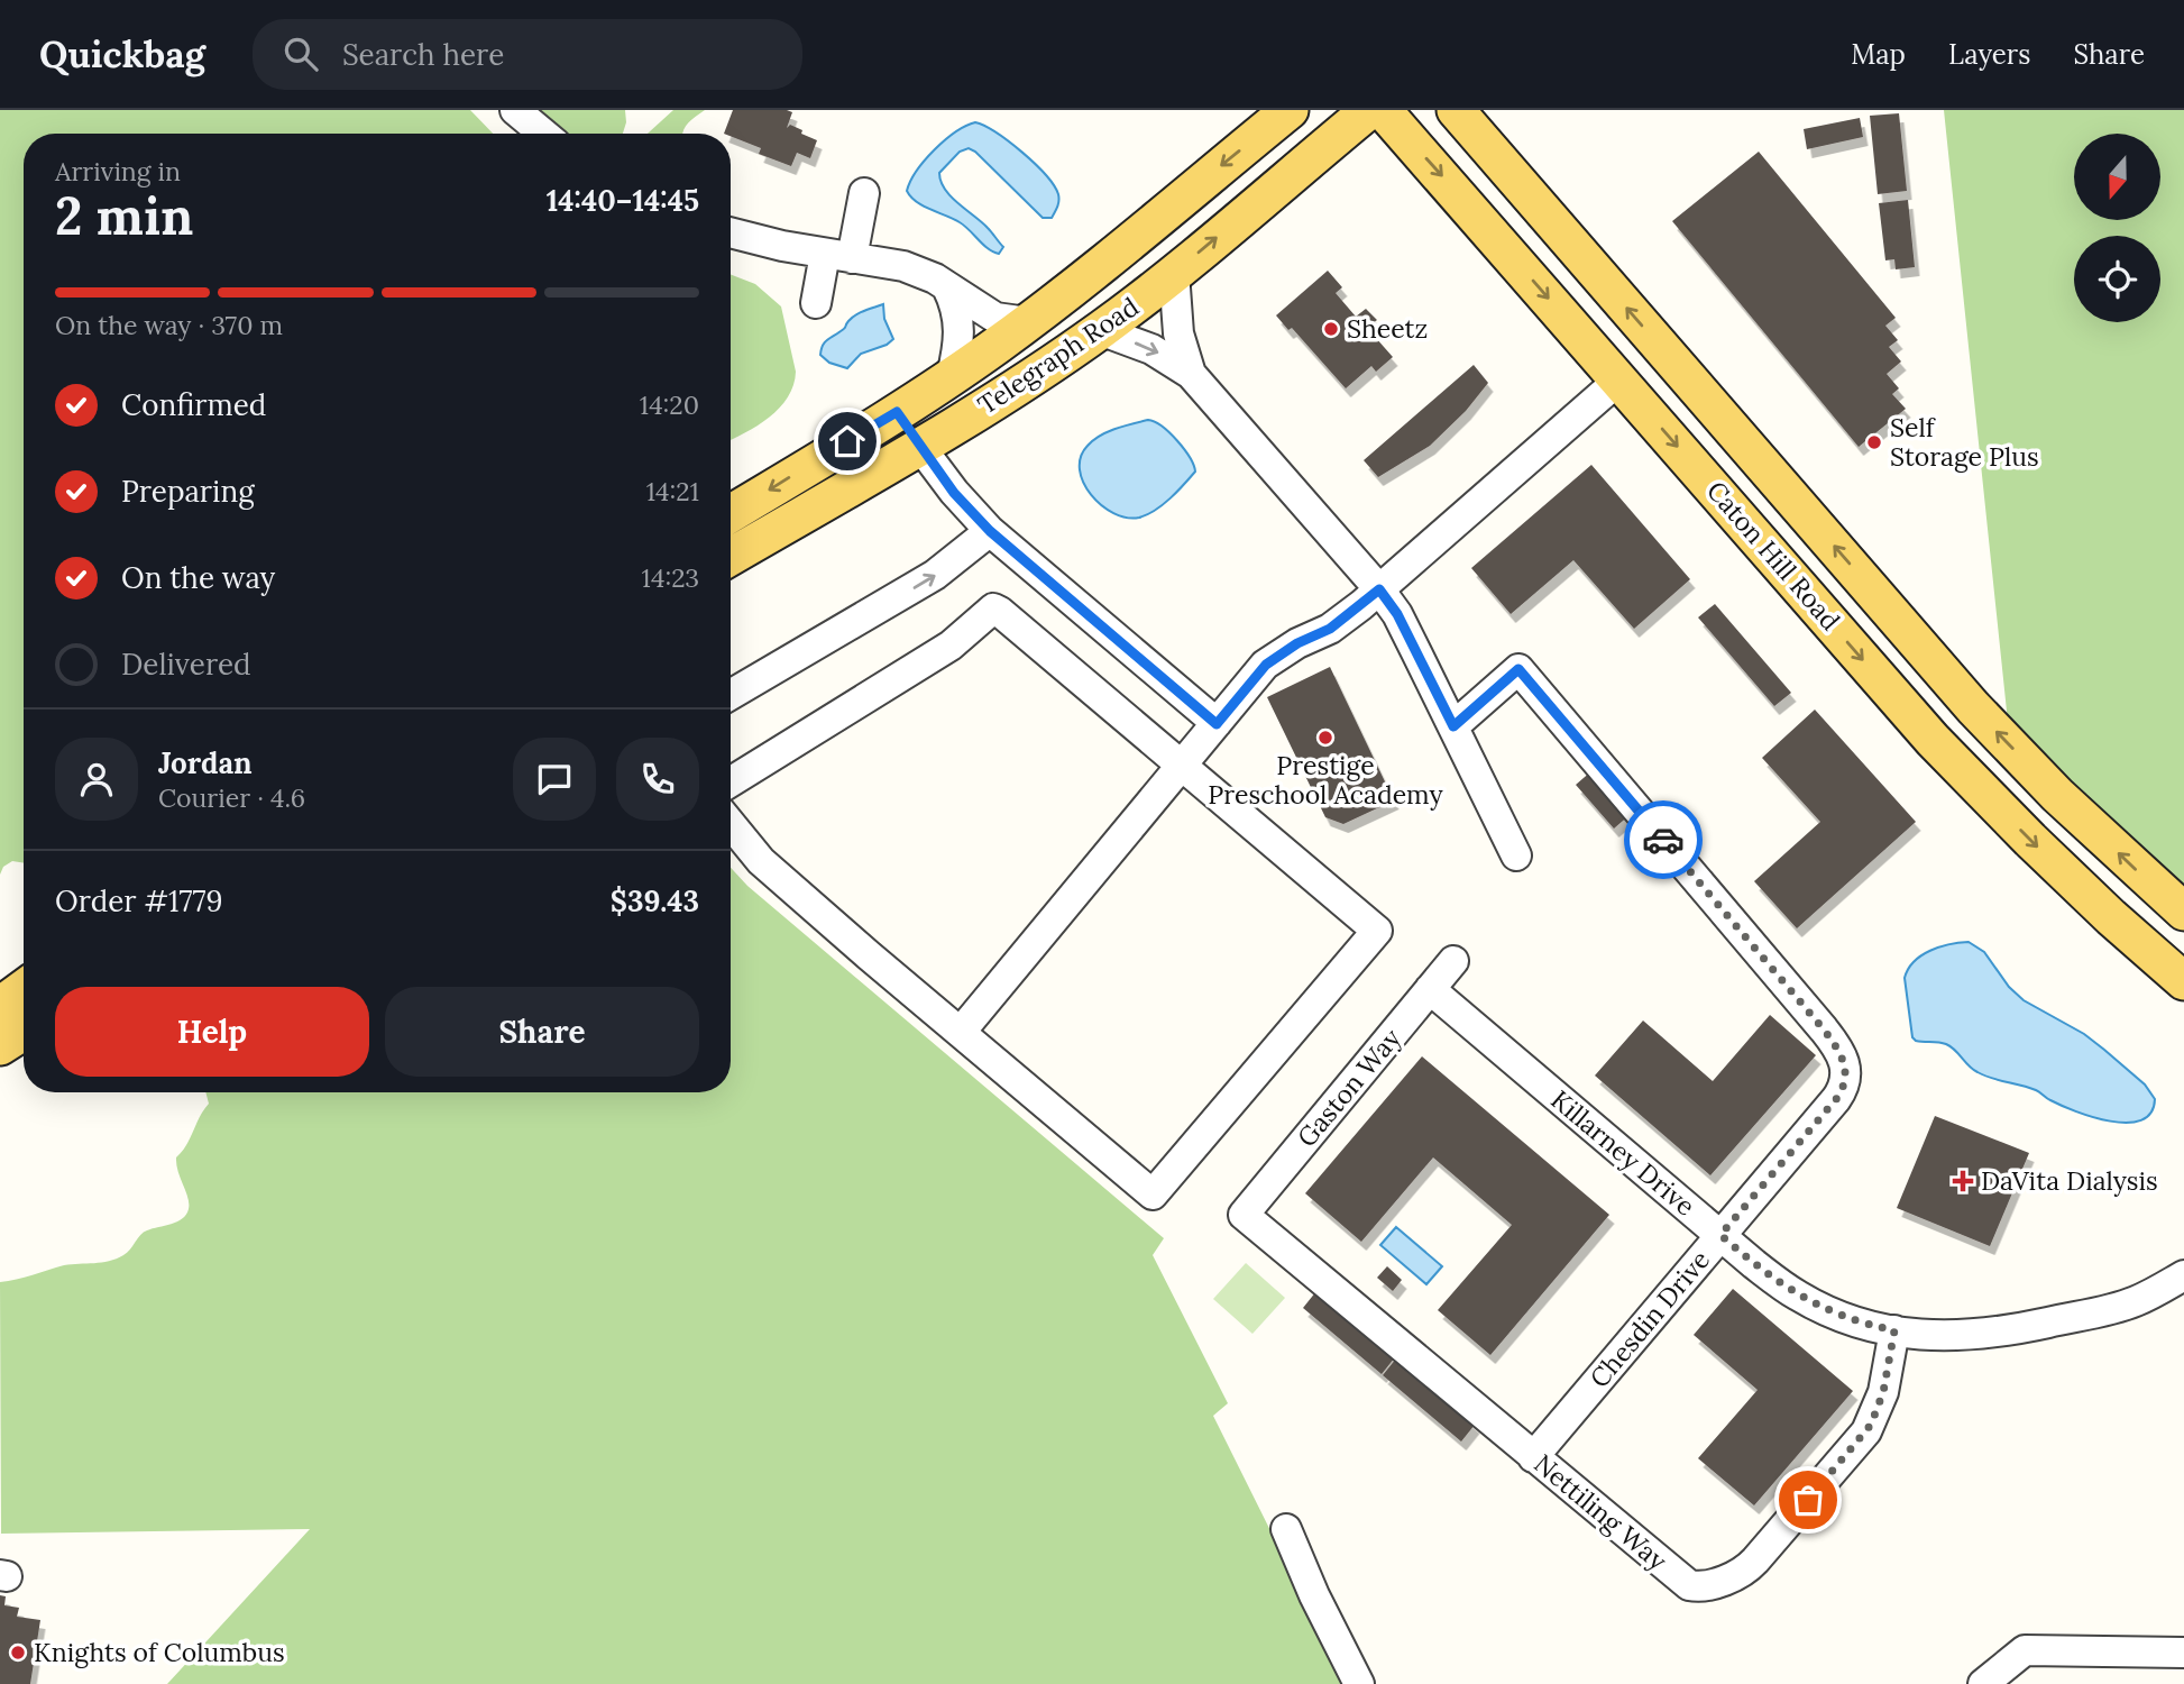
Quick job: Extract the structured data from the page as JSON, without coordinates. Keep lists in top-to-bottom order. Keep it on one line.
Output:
{"streets":{"main road":["Telegraph Road","Caton Hill Road"],"street":["Gaston Way","Killarney Drive","Chesdin Drive","Nettiling Way"]},"crossings":[["Gaston Way","Killarney Drive"],["Gaston Way","Nettiling Way"],["Killarney Drive","Chesdin Drive"],["Killarney Drive","Nettiling Way"],["Chesdin Drive","Nettiling Way"]],"places":{"other":["Sheetz","Self Storage Plus","Prestige Preschool Academy","Knights of Columbus"],"health":["DaVita Dialysis"]},"north":"bottom","page":{"header":"Quickbag","search":"Search here","nav":["Map","Layers","Share"],"heading":["2 min","Arriving in","14:40–14:45"],"panel":["Jordan","Courier · 4.6","Order #1779","$39.43"],"bar":"On the way · 370 m","list":[["Confirmed","14:20"],["Preparing","14:21"],["On the way","14:23"],"Delivered"],"buttons":["Help","Share"]}}
